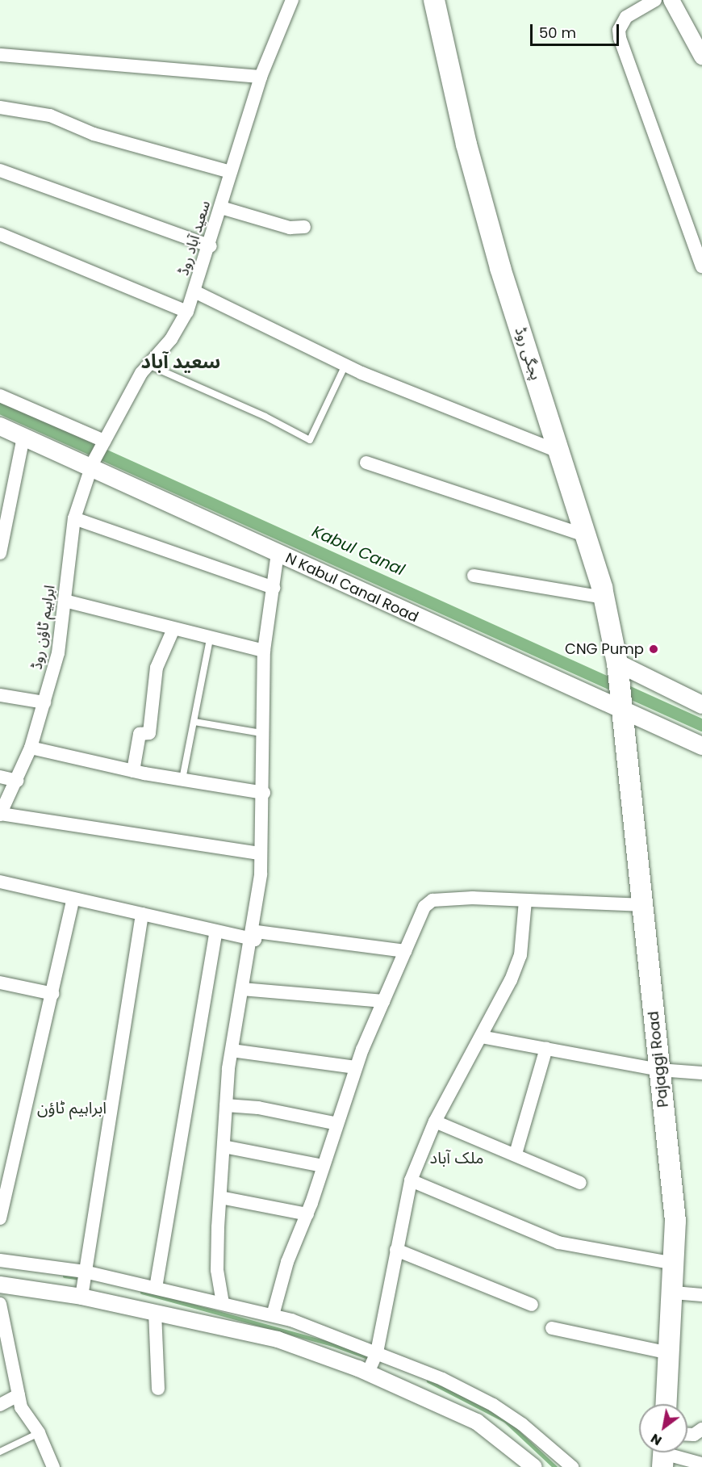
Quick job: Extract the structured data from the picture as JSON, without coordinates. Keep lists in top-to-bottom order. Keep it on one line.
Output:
{"streets":{"main road":["پجگی روڈ","N Kabul Canal Road","Pajaggi Road"],"street":["سعید آباد روڈ","ابراہیم ٹاؤن روڈ"]},"crossings":[["سعید آباد روڈ","N Kabul Canal Road"],["سعید آباد روڈ","ابراہیم ٹاؤن روڈ"],["پجگی روڈ","N Kabul Canal Road"],["پجگی روڈ","Pajaggi Road"],["N Kabul Canal Road","ابراہیم ٹاؤن روڈ"],["N Kabul Canal Road","Pajaggi Road"]],"districts":["سعید آباد","ابراہیم ٹاؤن","ملک آباد"],"water":["Kabul Canal"],"places":["CNG Pump"],"scale_bar":"50 m","north":"bottom left"}
